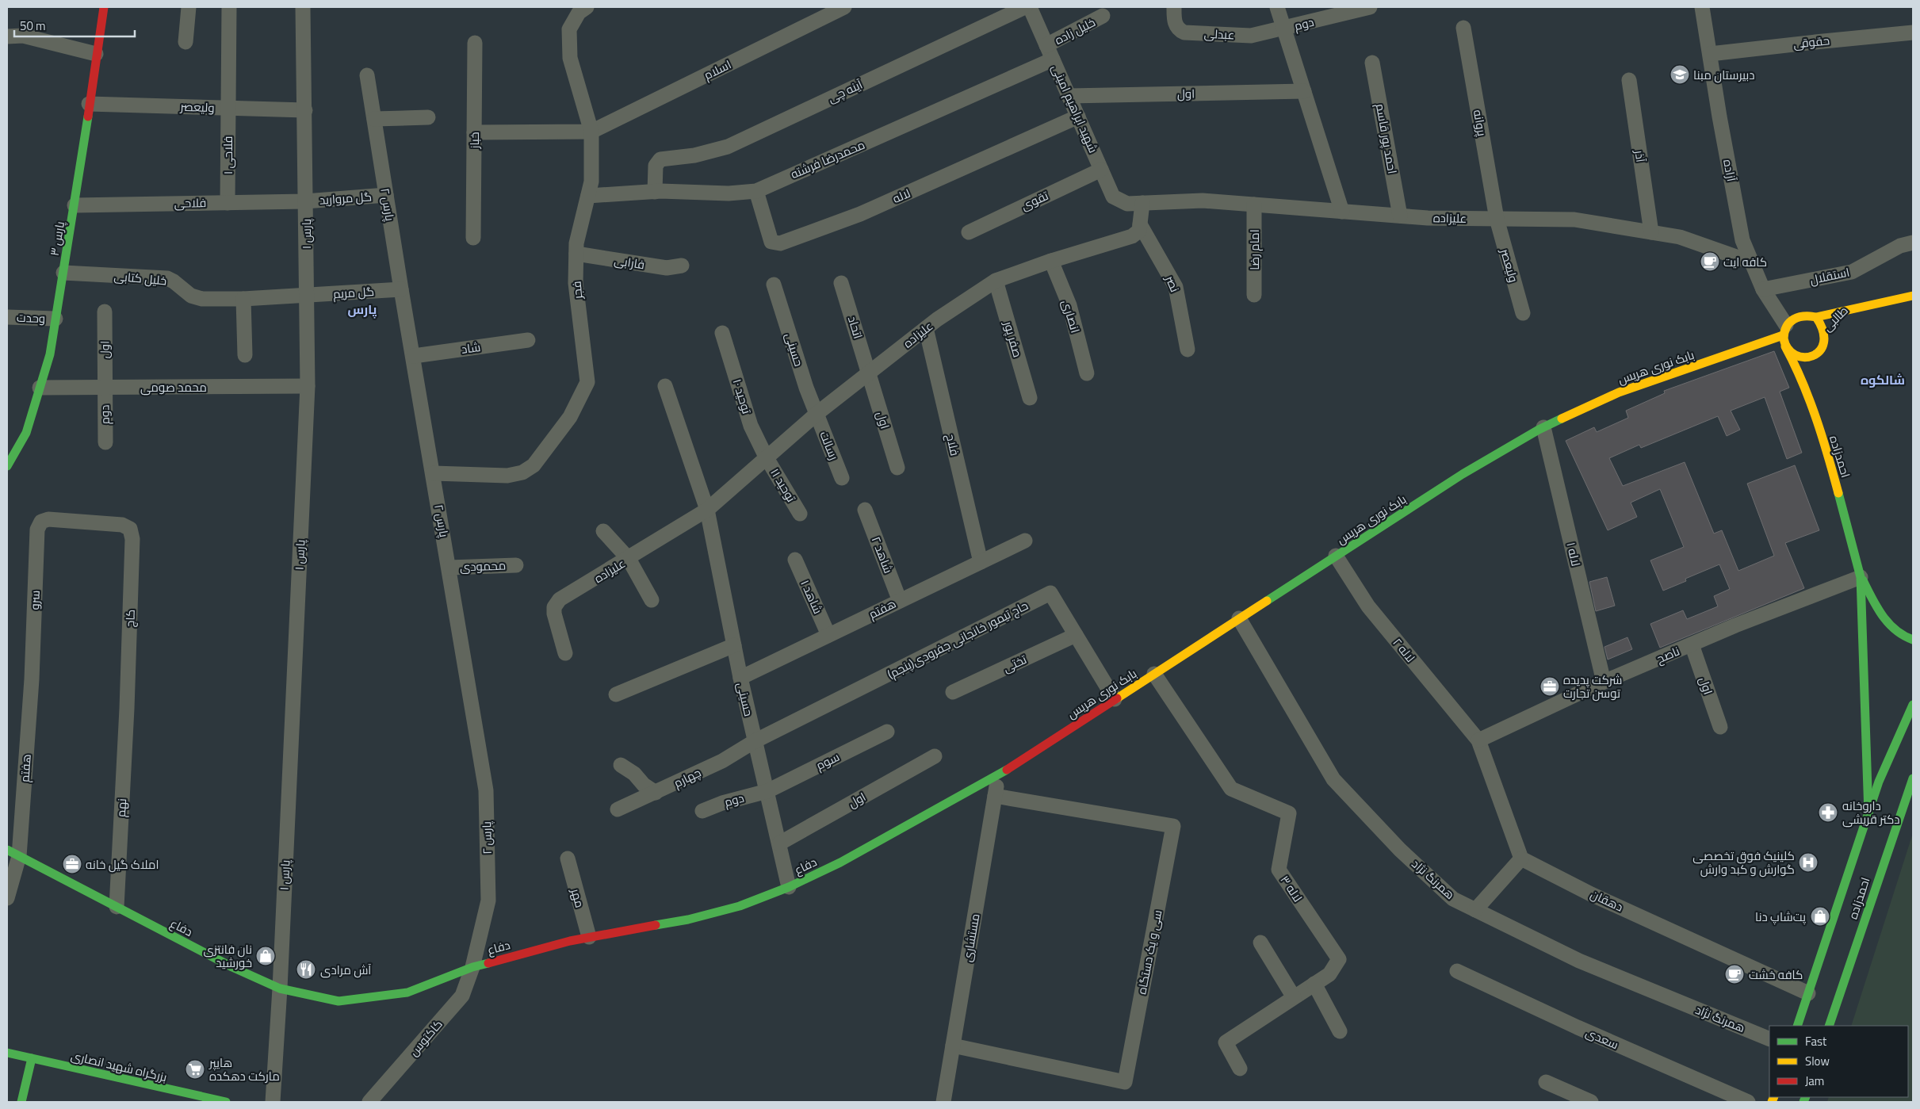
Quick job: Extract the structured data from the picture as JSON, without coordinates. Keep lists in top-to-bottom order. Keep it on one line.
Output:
{"streets":{"main road":["پارس ۳","طالبی","بابک نوری هریس","احمدزاده","دفاع","بزرگراه شهید انصاری"],"street":["دوم","خلیل زاده","عبدلی","حقوقی","اسلام","آینه چی","اول","ولیعصر","شهید ابراهیم امینی","پروانه","احمد پور قاسم","خباز","فلاحی ۱","آذر","محمدرضا فرشته","آزاده","لاله","گل مروارید","تقوی","فلاحی","پارس ۲","علیزاده","پارس ۱","امام رضا","فارابی","استقلال","خلیل کتابی","نصر","فجر","گل مریم","انصاری","وحدت","اتحاد","صفر پور","شاد","حسینی","محمد صومی","توحید ۱۰","فلاح","رسالت","توحید ‍۱۱","لاله ۱","شاهد ۲","محمودی","شاهد ۱","سرو","هفتم","کاج","حاج تیمور خانجانی جفرودی(پنجم)","لاله ۲","ناصح","تختی","سوم","چهارم","نهم","همرنگ نژاد","لاله ۳","مهر","دهقان","مستشاری","سی و یک دستگاه","کاکتوس","سعدی"]},"crossings":[["دوم","عبدلی"],["دوم","اول"],["دوم","حسینی"],["دوم","محمد صومی"],["دوم","سوم"],["خلیل زاده","شهید ابراهیم امینی"],["حقوقی","آزاده"],["اسلام","فجر"],["آینه چی","محمدرضا فرشته"],["اول","شهید ابراهیم امینی"],["اول","علیزاده"],["اول","اتحاد"],["اول","حسینی"],["اول","محمد صومی"],["اول","ناصح"],["ولیعصر","پروانه"],["ولیعصر","فلاحی ۱"],["ولیعصر","علیزاده"],["ولیعصر","پارس ۱"],["ولیعصر","پارس ۳"],["شهید ابراهیم امینی","محمدرضا فرشته"],["شهید ابراهیم امینی","لاله"],["شهید ابراهیم امینی","تقوی"],["شهید ابراهیم امینی","علیزاده"],["پروانه","علیزاده"],["احمد پور قاسم","علیزاده"],["فلاحی ۱","فلاحی"],["آذر","علیزاده"],["محمدرضا فرشته","لاله"],["محمدرضا فرشته","فجر"],["آزاده","علیزاده"],["آزاده","استقلال"],["آزاده","طالبی"],["آزاده","بابک نوری هریس"],["آزاده","احمدزاده"],["گل مروارید","فلاحی"],["گل مروارید","پارس ۲"],["گل مروارید","پارس ۱"],["فلاحی","پارس ۱"],["فلاحی","پارس ۳"],["پارس ۲","فجر"],["پارس ۲","گل مریم"],["پارس ۲","شاد"],["پارس ۲","محمودی"],["پارس ۲","دفاع"],["پارس ۲","کاکتوس"],["علیزاده","امام رضا"],["علیزاده","نصر"],["علیزاده","انصاری"],["علیزاده","اتحاد"],["علیزاده","صفر پور"],["علیزاده","حسینی"],["علیزاده","توحید ۱۰"],["علیزاده","فلاح"],["علیزاده","رسالت"],["علیزاده","توحید ‍۱۱"],["پارس ۱","خلیل کتابی"],["پارس ۱","گل مریم"],["پارس ۱","محمد صومی"],["پارس ۱","دفاع"],["پارس ۳","خلیل کتابی"],["پارس ۳","وحدت"],["پارس ۳","محمد صومی"],["فارابی","فجر"],["خلیل کتابی","گل مریم"],["طالبی","بابک نوری هریس"],["طالبی","احمدزاده"],["حسینی","رسالت"],["حسینی","هفتم"],["حسینی","حاج تیمور خانجانی جفرودی(پنجم)"],["حسینی","سوم"],["حسینی","چهارم"],["حسینی","دفاع"],["بابک نوری هریس","احمدزاده"],["بابک نوری هریس","لاله ۱"],["بابک نوری هریس","حاج تیمور خانجانی جفرودی(پنجم)"],["بابک نوری هریس","لاله ۲"],["بابک نوری هریس","دفاع"],["بابک نوری هریس","همرنگ نژاد"],["بابک نوری هریس","لاله ۳"],["بابک نوری هریس","مستشاری"],["توحید ۱۰","توحید ‍۱۱"],["فلاح","هفتم"],["احمدزاده","ناصح"],["احمدزاده","دهقان"],["لاله ۱","ناصح"],["شاهد ۲","هفتم"],["شاهد ۱","هفتم"],["سرو","هفتم"],["سرو","کاج"],["هفتم","دفاع"],["کاج","نهم"],["حاج تیمور خانجانی جفرودی(پنجم)","تختی"],["حاج تیمور خانجانی جفرودی(پنجم)","چهارم"],["لاله ۲","ناصح"],["نهم","دفاع"],["دفاع","مهر"],["دفاع","مستشاری"],["دفاع","کاکتوس"],["مستشاری","سی و یک دستگاه"]],"districts":["پارس","شالکوه"],"places":{"school or university":["دبیرستان مبنا"],"cafe":["کافه ایت","کافه خشت"],"office":["شرکت پدیده توسن تجارت","املاک گیل خانه"],"pharmacy":["داروخانه دکتر قریشی"],"hospital":["کلینیک فوق تخصصی گوارش و کبد وارش"],"shop":["پت‌شاپ دنا","نان فانتزی خورشید"],"restaurant":["آش مرادی"],"supermarket":["هایپر مارکت دهکده"]},"legend":["Fast","Slow","Jam"],"scale_bar":"50 m"}
